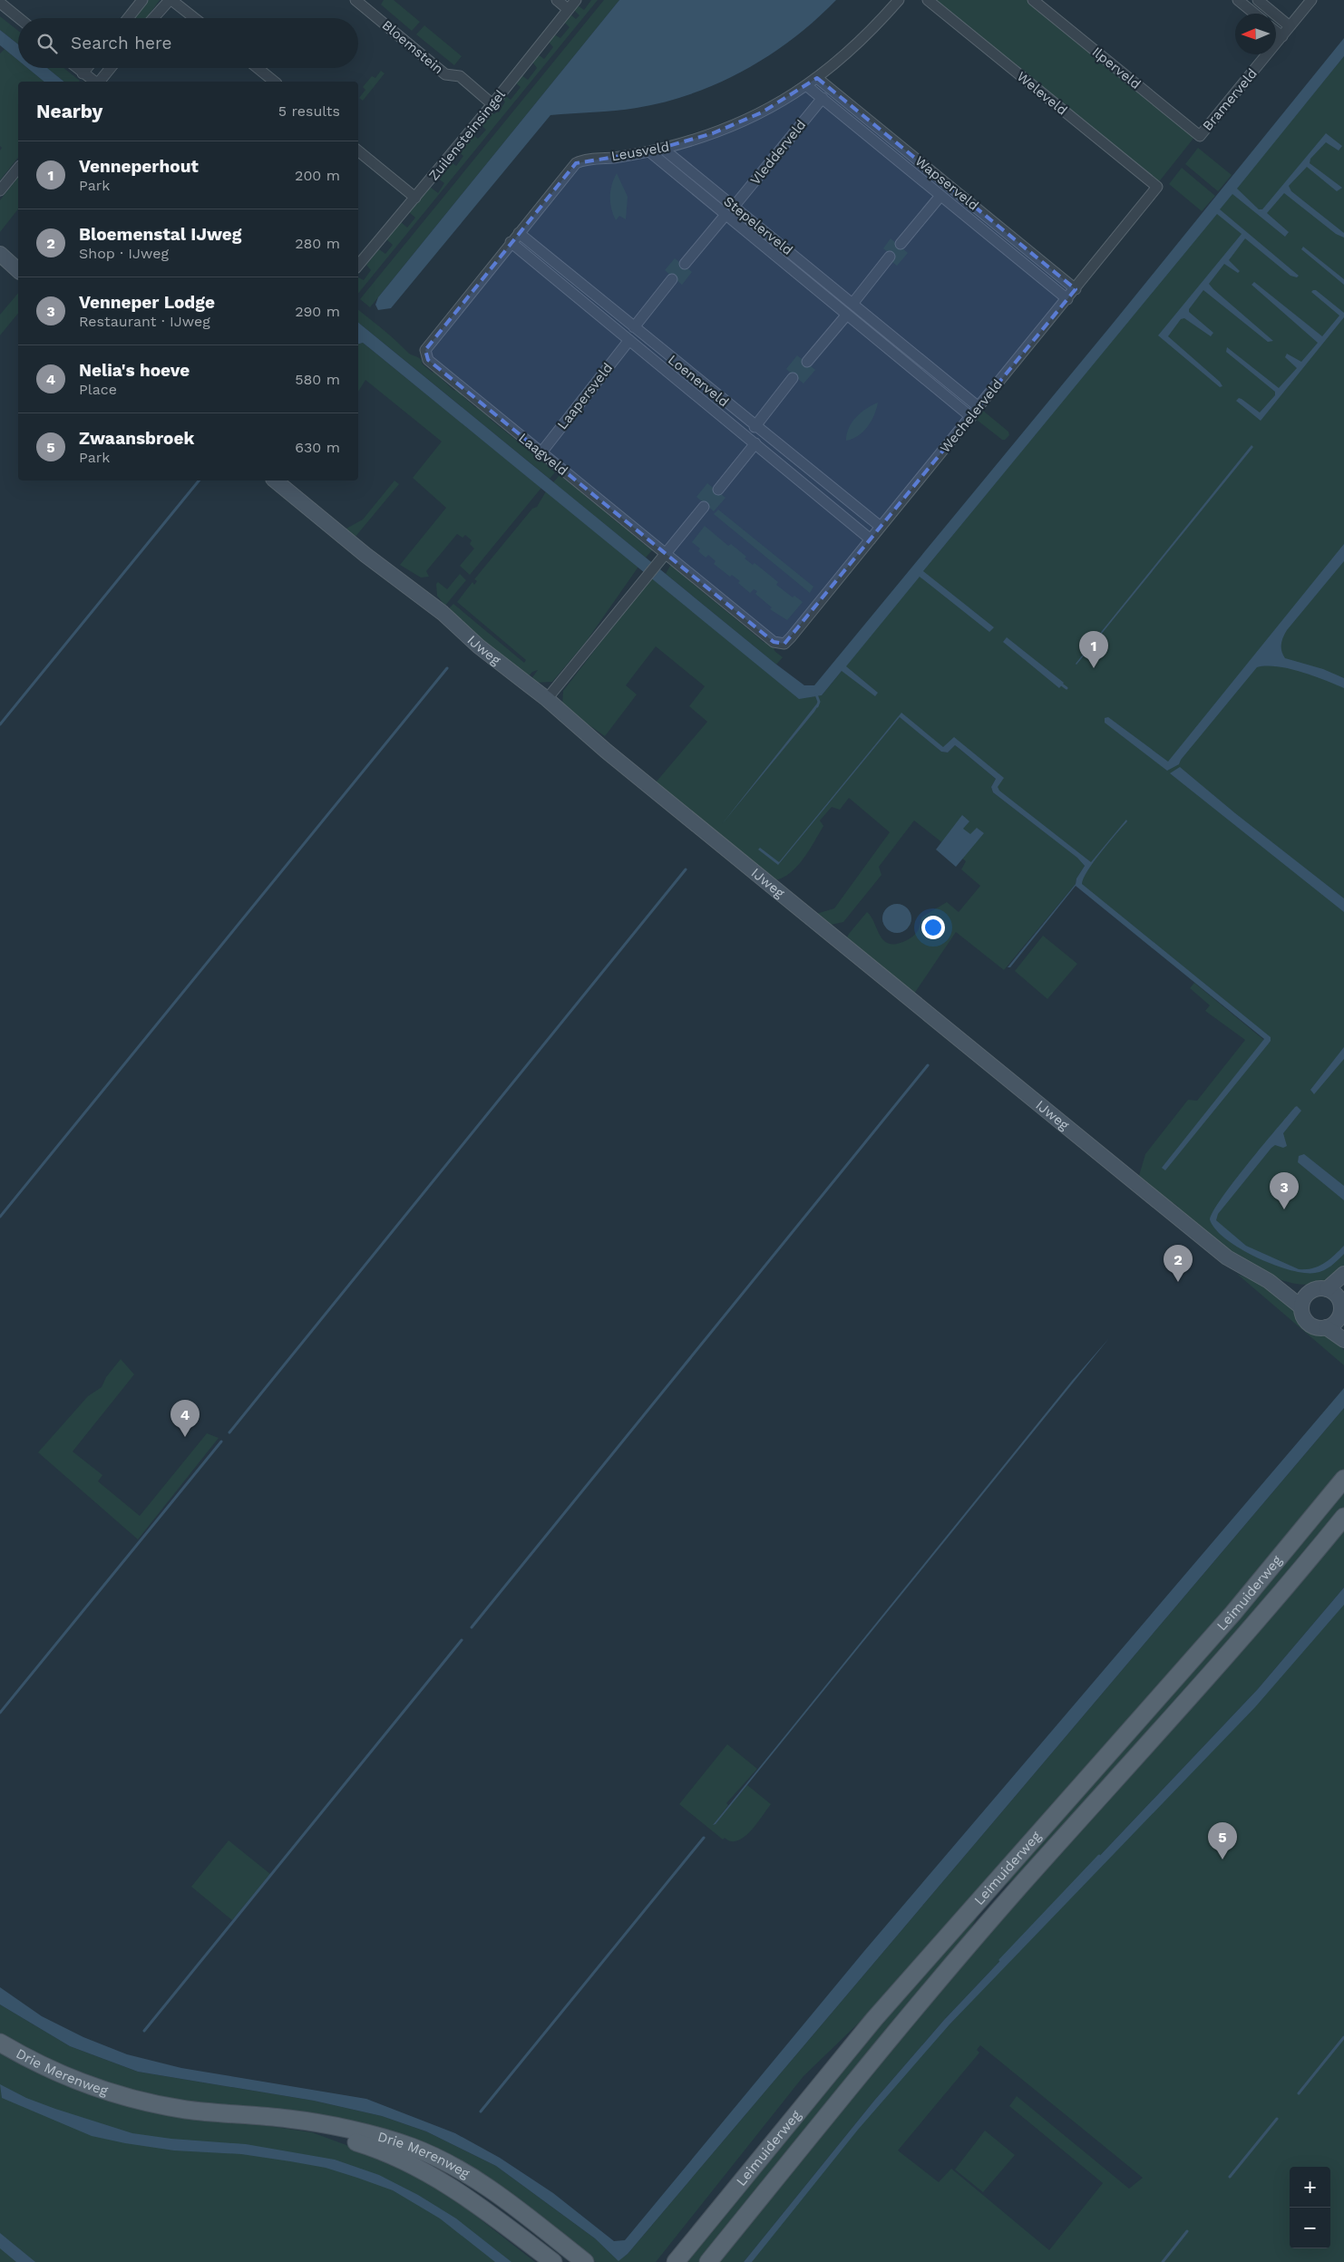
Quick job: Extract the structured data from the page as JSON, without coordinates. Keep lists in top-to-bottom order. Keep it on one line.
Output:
{"streets":{"main road":["Leimuiderweg","Drie Merenweg"],"street":["Bloemstein","Ilperveld","Weleveld","Bramerveld","Zuilensteinsingel","Leusveld","Vledderveld","Wapserveld","Stepelerveld","Loenerveld","Laapersveld","Wechelerveld","Laagveld","IJweg"]},"crossings":[["Bloemstein","Zuilensteinsingel"],["Ilperveld","Bramerveld"],["Weleveld","Wechelerveld"],["Leusveld","Wapserveld"],["Leusveld","Stepelerveld"],["Leusveld","Loenerveld"],["Leusveld","Laagveld"],["Vledderveld","Wapserveld"],["Vledderveld","Stepelerveld"],["Wapserveld","Wechelerveld"],["Stepelerveld","Wechelerveld"],["Loenerveld","Laapersveld"],["Loenerveld","Wechelerveld"],["Laapersveld","Laagveld"],["Wechelerveld","Laagveld"]],"north":"left","page":{"search":"Search here","heading":["Nearby","5 results"],"list":[{"mark":"1","name":"Venneperhout","note":"Park","value":"200 m"},{"mark":"2","name":"Bloemenstal IJweg","note":"Shop · IJweg","value":"280 m"},{"mark":"3","name":"Venneper Lodge","note":"Restaurant · IJweg","value":"290 m"},{"mark":"4","name":"Nelia's hoeve","note":"Place","value":"580 m"},{"mark":"5","name":"Zwaansbroek","note":"Park","value":"630 m"}],"pins":["1","3","2","4","5"],"map_buttons":["+","−"]}}
